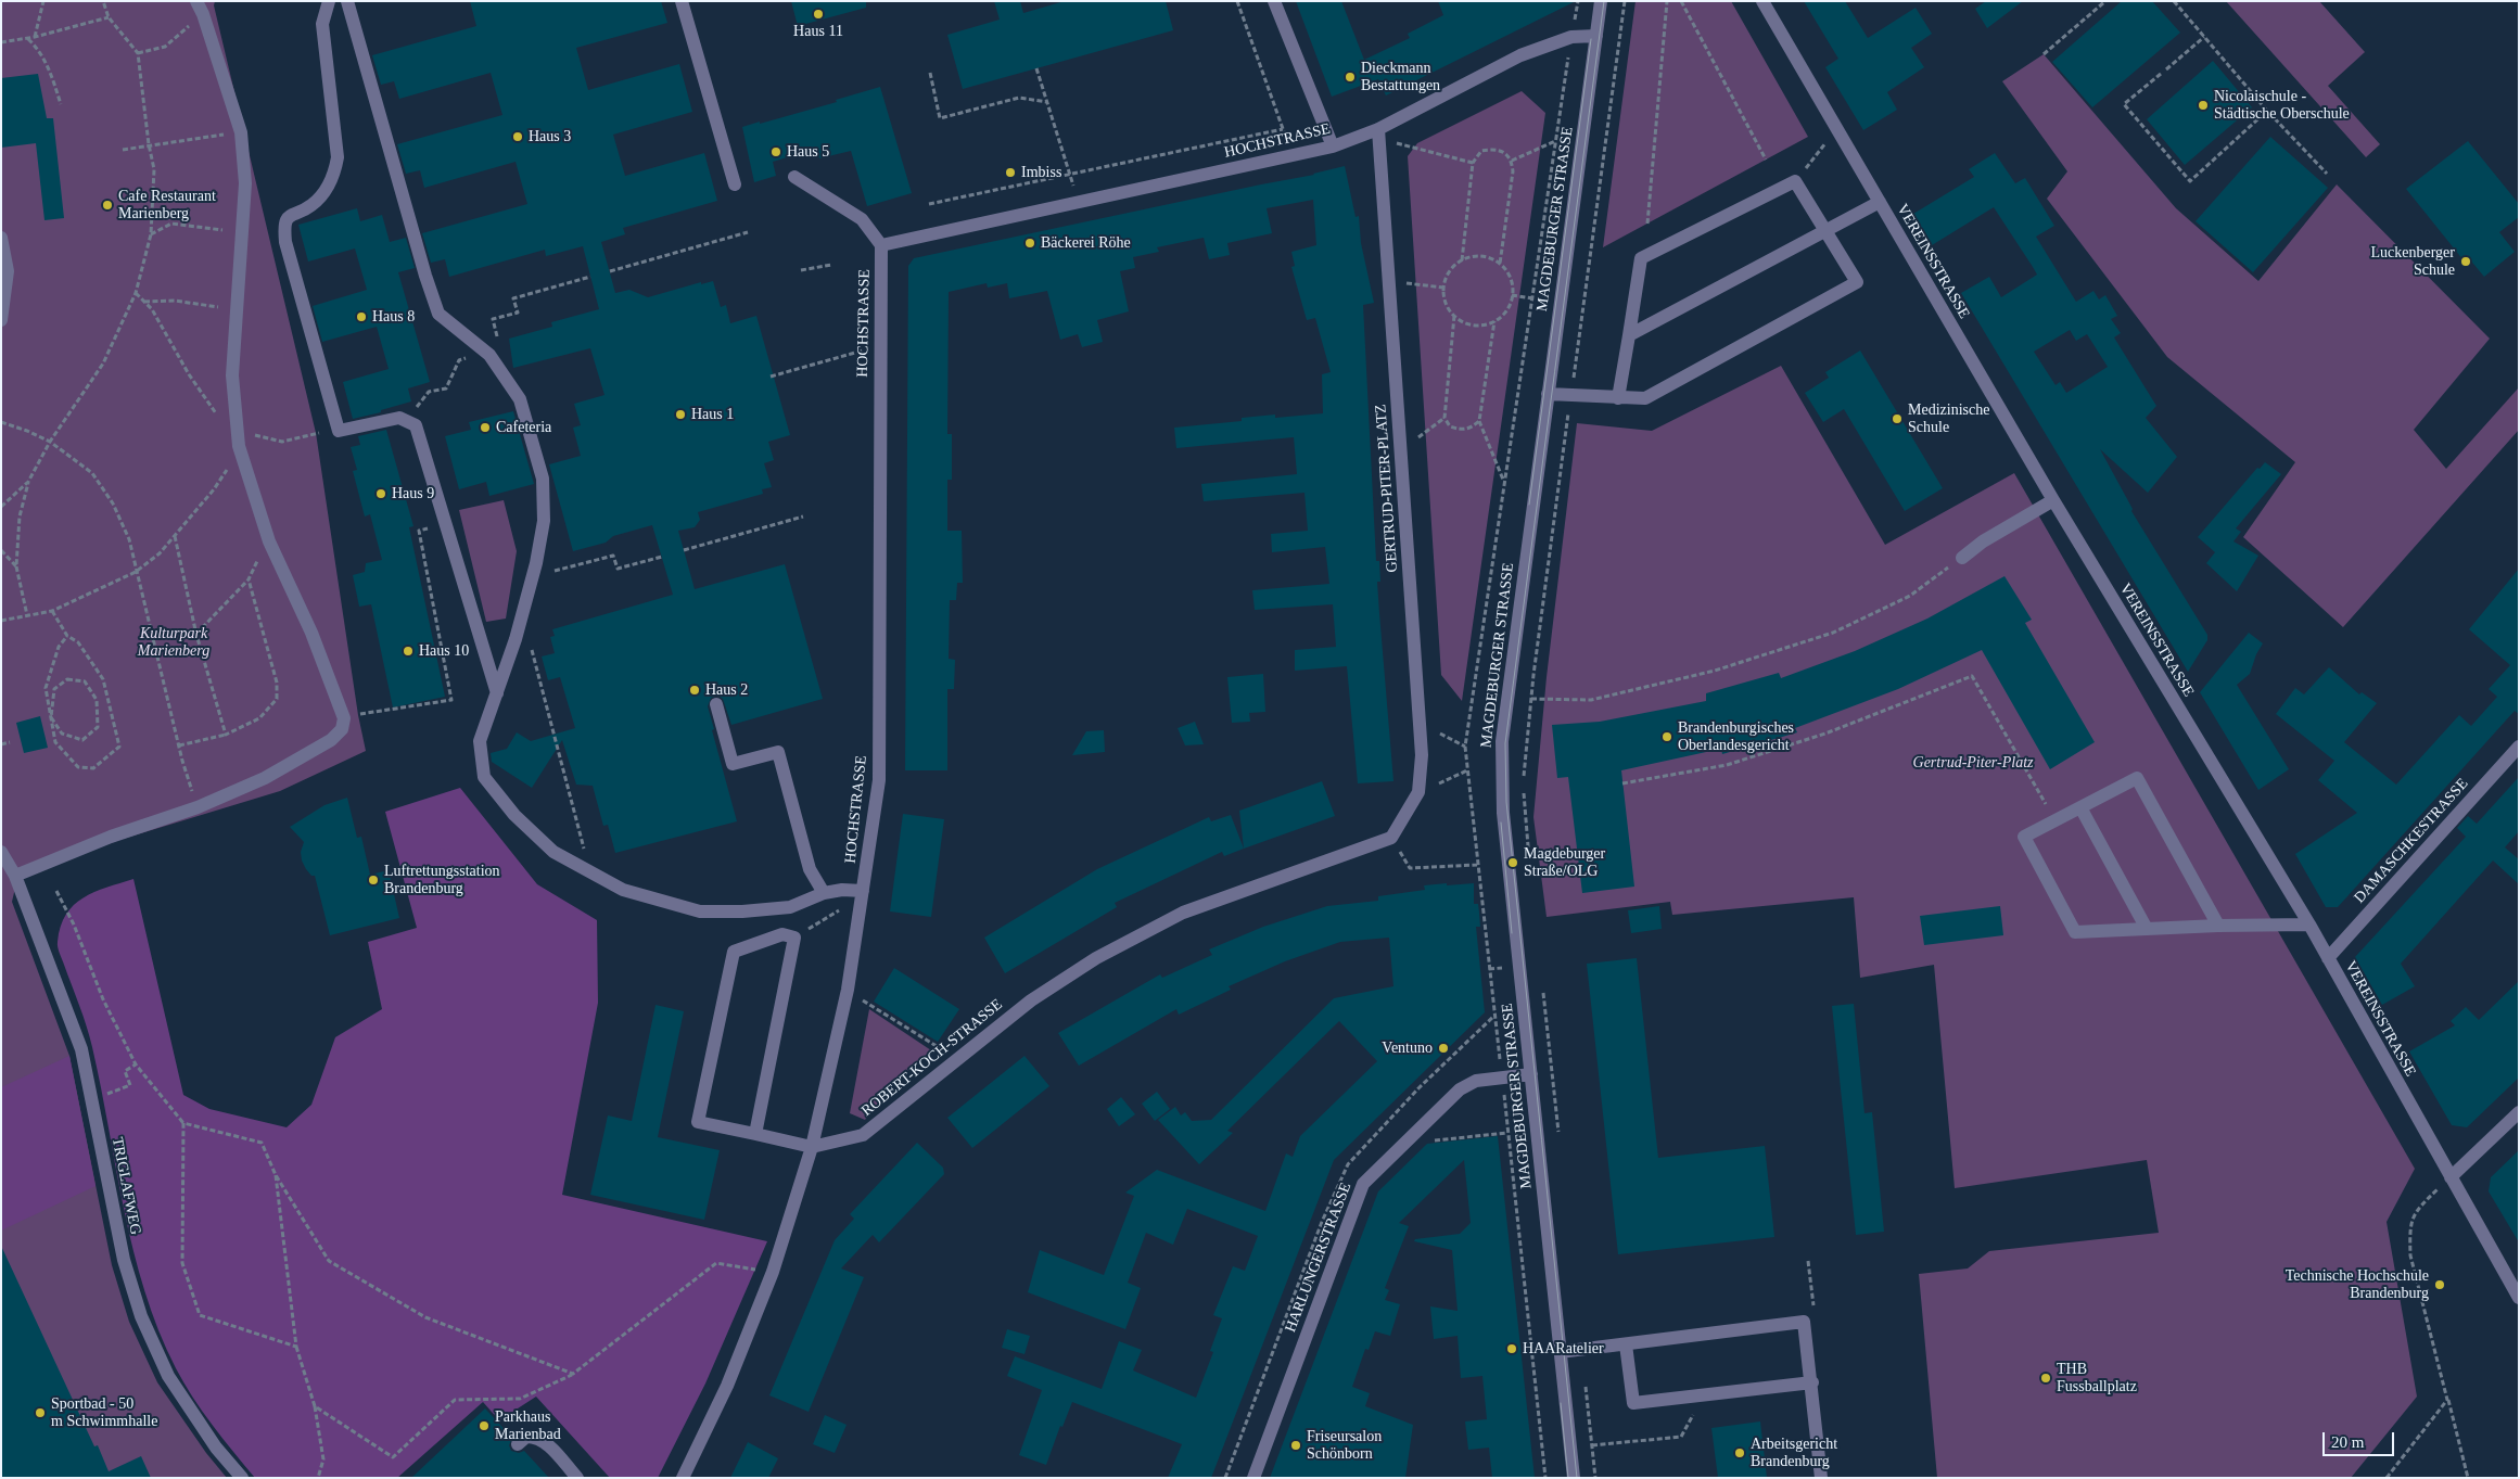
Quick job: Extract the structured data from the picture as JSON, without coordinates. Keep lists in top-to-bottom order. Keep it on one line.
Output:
{"streets":{"street":["HOCHSTRASSE","MAGDEBURGER STRASSE","VEREINSSTRASSE","GERTRUD-PITER-PLATZ","DAMASCHKESTRASSE","ROBERT-KOCH-STRASSE","TRIGLAFWEG","HARLUNGERSTRASSE"]},"crossings":[["HOCHSTRASSE","MAGDEBURGER STRASSE"],["HOCHSTRASSE","GERTRUD-PITER-PLATZ"],["HOCHSTRASSE","ROBERT-KOCH-STRASSE"],["MAGDEBURGER STRASSE","HARLUNGERSTRASSE"],["VEREINSSTRASSE","DAMASCHKESTRASSE"],["GERTRUD-PITER-PLATZ","ROBERT-KOCH-STRASSE"]],"parks":["Kulturpark Marienberg","Gertrud-Piter-Platz"],"places":["Haus 11","Dieckmann Bestattungen","Nicolaischule - Städtische Oberschule","Haus 3","Haus 5","Imbiss","Cafe Restaurant Marienberg","Bäckerei Röhe","Luckenberger Schule","Haus 8","Haus 1","Medizinische Schule","Cafeteria","Haus 9","Haus 10","Haus 2","Brandenburgisches Oberlandesgericht","Magdeburger Straße/OLG","Luftrettungsstation Brandenburg","Ventuno","Technische Hochschule Brandenburg","HAARatelier","THB Fussballplatz","Sportbad - 50 m Schwimmhalle","Parkhaus Marienbad","Friseursalon Schönborn","Arbeitsgericht Brandenburg"],"scale_bar":"20 m"}
